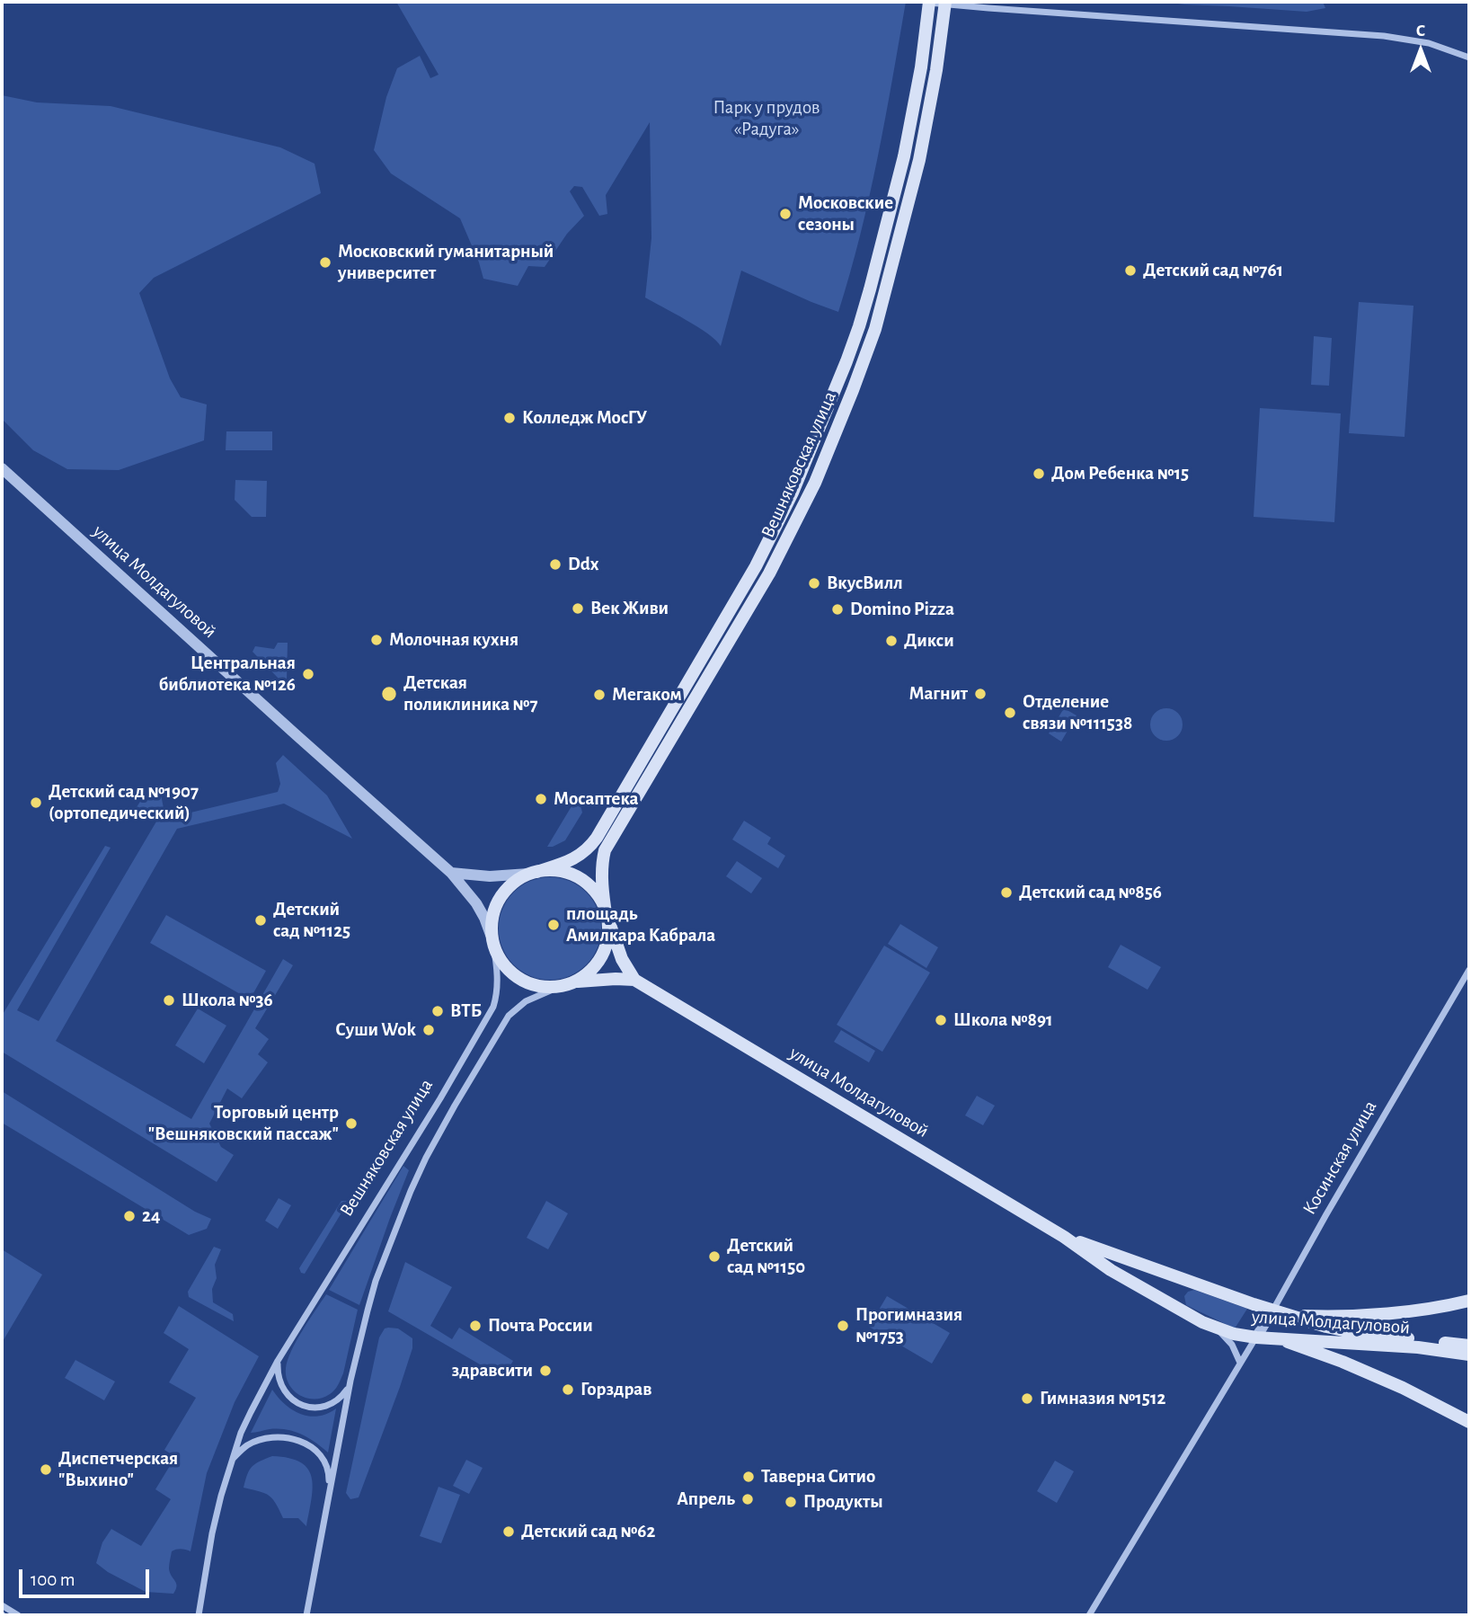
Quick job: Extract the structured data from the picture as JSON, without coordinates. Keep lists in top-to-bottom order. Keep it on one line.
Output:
{"streets":{"main road":["Вешняковская улица","улица Молдагуловой"],"street":["Косинская улица"]},"crossings":[["Вешняковская улица","улица Молдагуловой"],["улица Молдагуловой","Косинская улица"]],"parks":["Парк у прудов «Радуга»"],"places":["Московские сезоны","Московский гуманитарный университет","Детский сад №761","Колледж МосГУ","Дом Ребенка №15","Ddx","ВкусВилл","Век Живи","Domino Pizza","Молочная кухня","Дикси","Центральная библиотека №126","Детская поликлиника №7","Магнит","Мегаком","Отделение связи №111538","Мосаптека","Детский сад №1907 (ортопедический)","Детский сад №856","Детский сад №1125","площадь Амилкара Кабрала","Школа №36","ВТБ","Школа №891","Суши Wok","Торговый центр \"Вешняковский пассаж\"","24","Детский сад №1150","Почта России","Прогимназия №1753","здравсити","Горздрав","Гимназия №1512","Диспетчерская \"Выхино\"","Таверна Ситио","Апрель","Продукты","Детский сад №62"],"scale_bar":"100 m","north":"top"}
